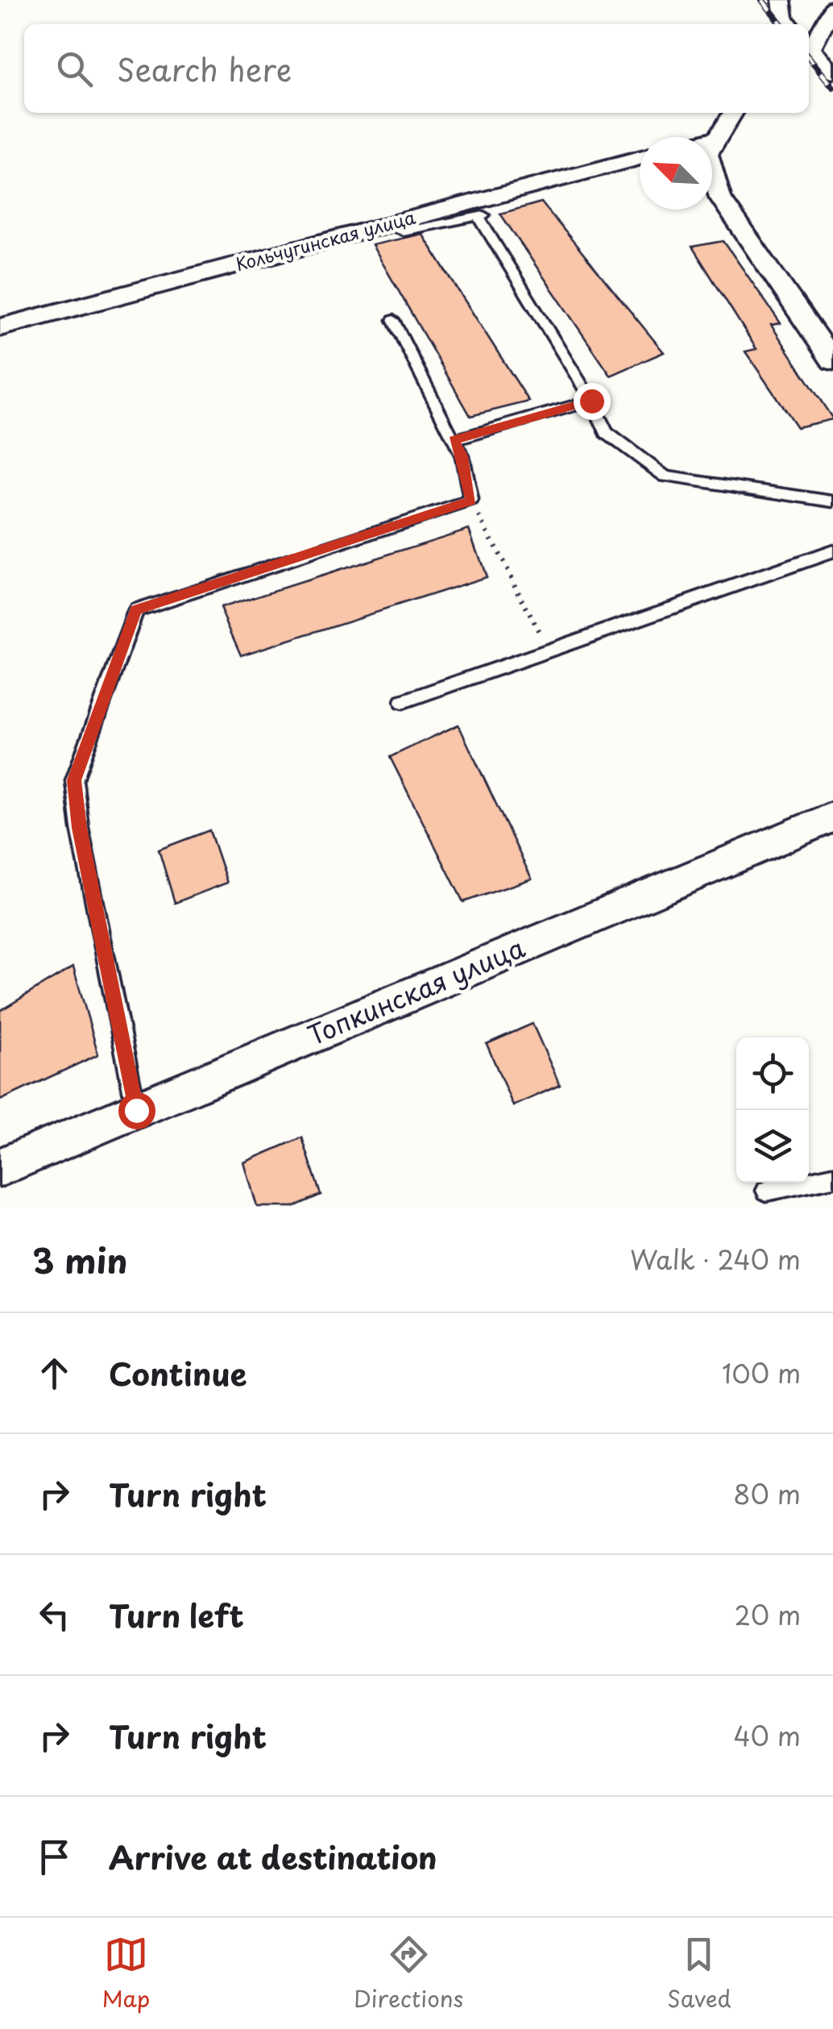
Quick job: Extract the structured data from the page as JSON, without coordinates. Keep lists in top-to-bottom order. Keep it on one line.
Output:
{"streets":{"street":["Кольчугинская улица","Топкинская улица"]},"north":"top left","page":{"search":"Search here","heading":["3 min","Walk · 240 m"],"list":[["Continue","100 m"],["Turn right","80 m"],["Turn left","20 m"],["Turn right","40 m"],"Arrive at destination"],"nav":["Map","Directions","Saved"]}}
